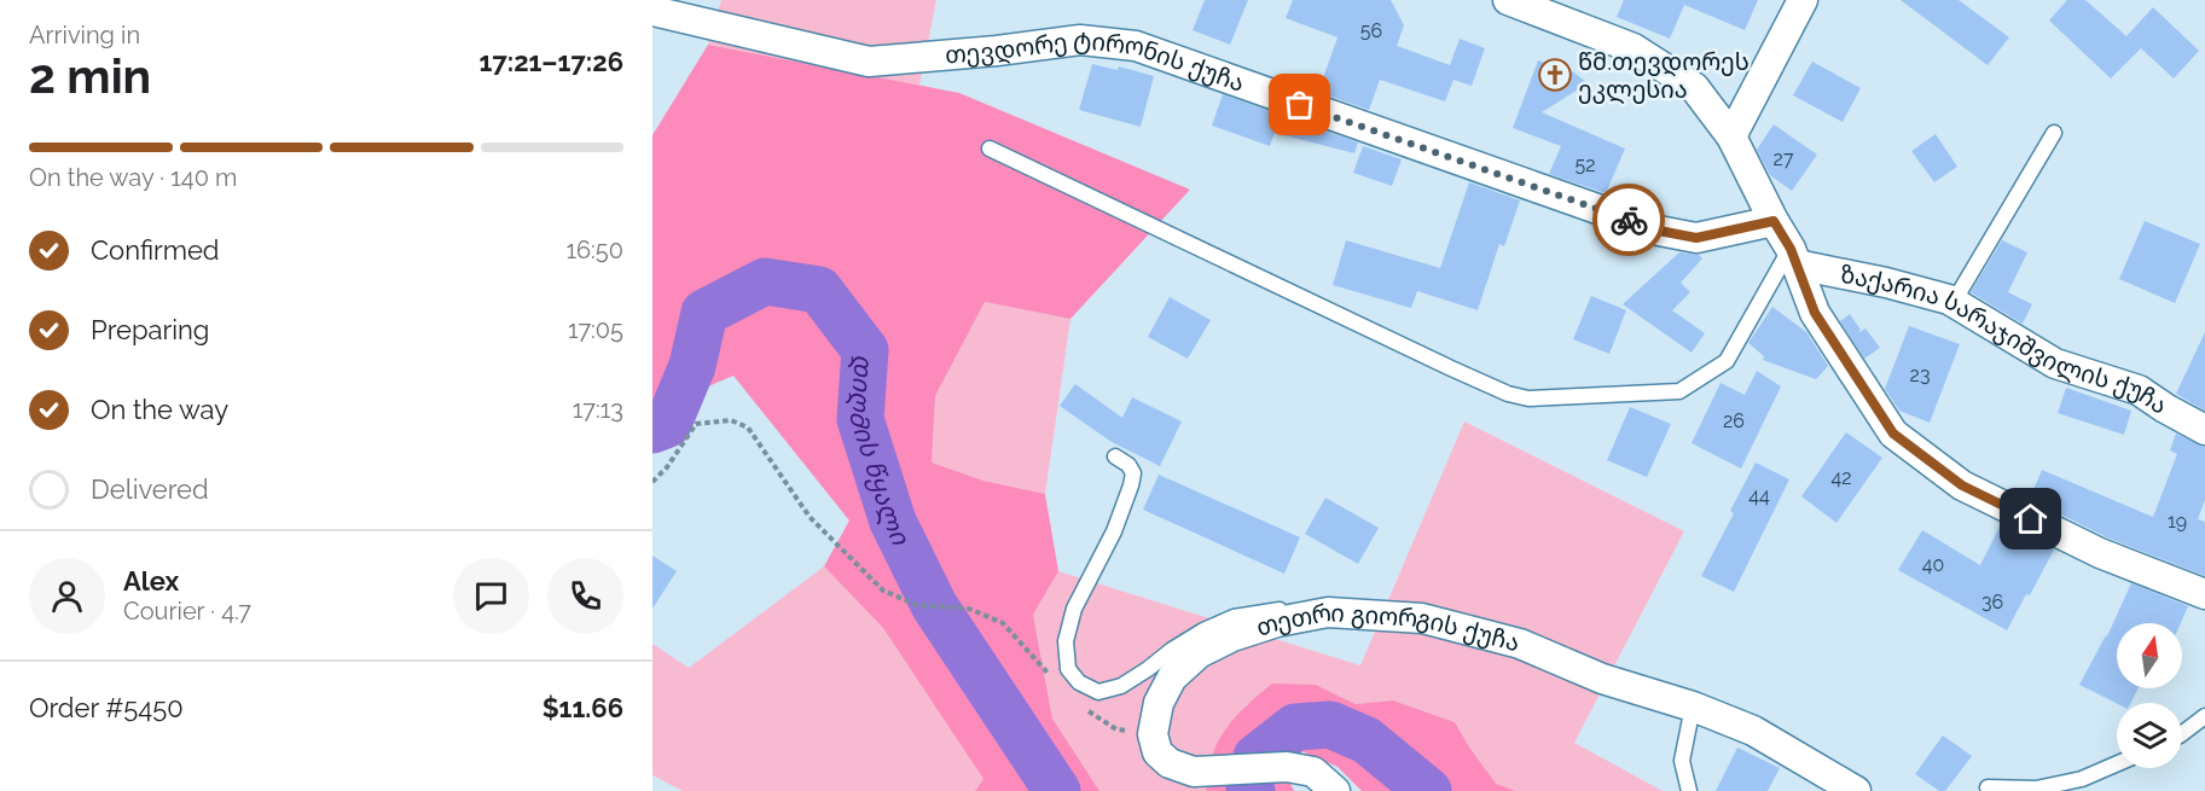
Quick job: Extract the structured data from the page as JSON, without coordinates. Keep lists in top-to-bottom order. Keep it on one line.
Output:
{"streets":{"street":["თევდორე ტირონის ქუჩა","ზაქარია სარაჯიშვილის ქუჩა","თეთრი გიორგის ქუჩა"]},"water":["დიღმის წყალი"],"places":{"church":["წმ.თევდორეს ეკლესია"]},"house_numbers":["56","27","52","23","26","42","44","19","40","36"],"north":"top","page":{"heading":["2 min","Arriving in","17:21–17:26"],"panel":["Alex","Courier · 4.7","Order #5450","$11.66"],"bar":"On the way · 140 m","list":[["Confirmed","16:50"],["Preparing","17:05"],["On the way","17:13"],"Delivered"]}}
